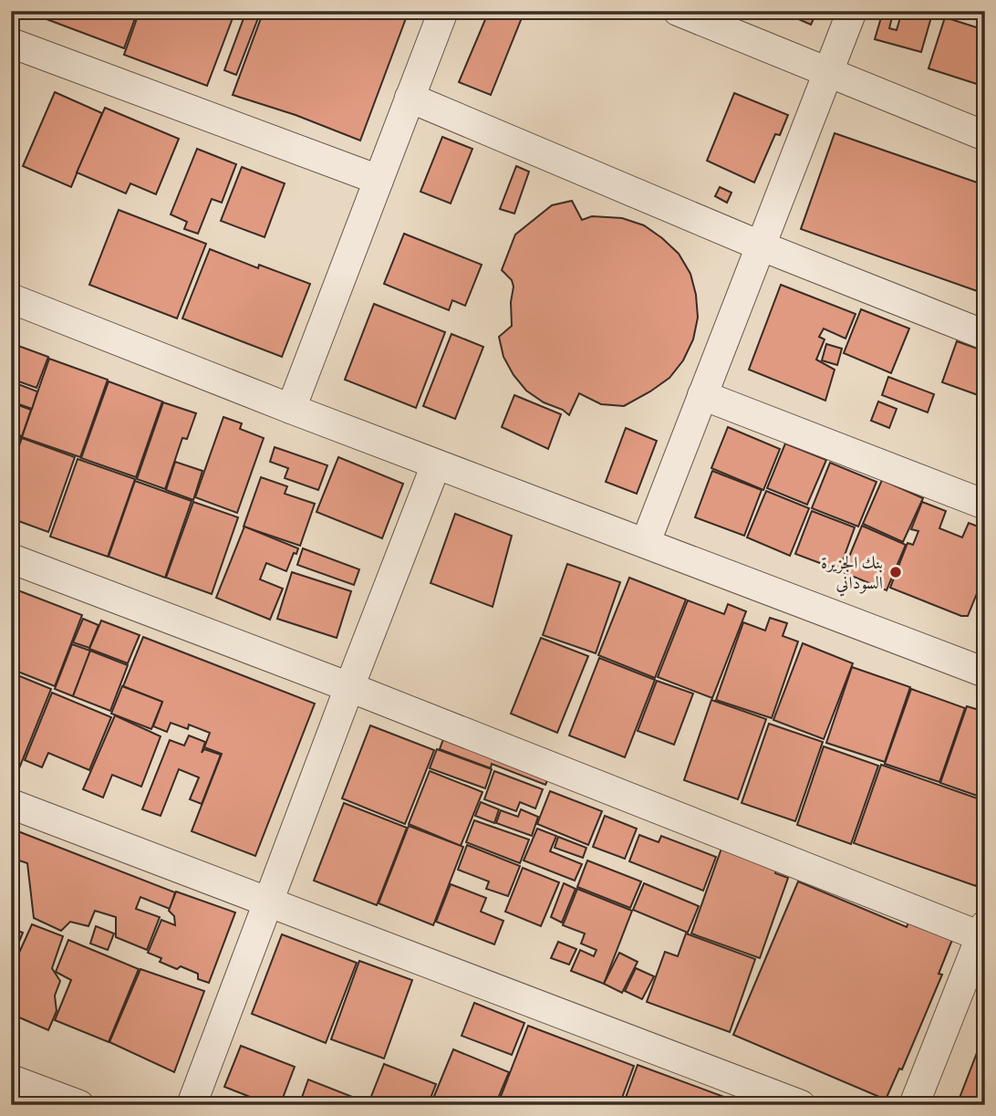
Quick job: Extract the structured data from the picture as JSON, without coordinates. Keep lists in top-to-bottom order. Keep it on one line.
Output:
{"places":["بنك الجزيرة السوداني"]}
